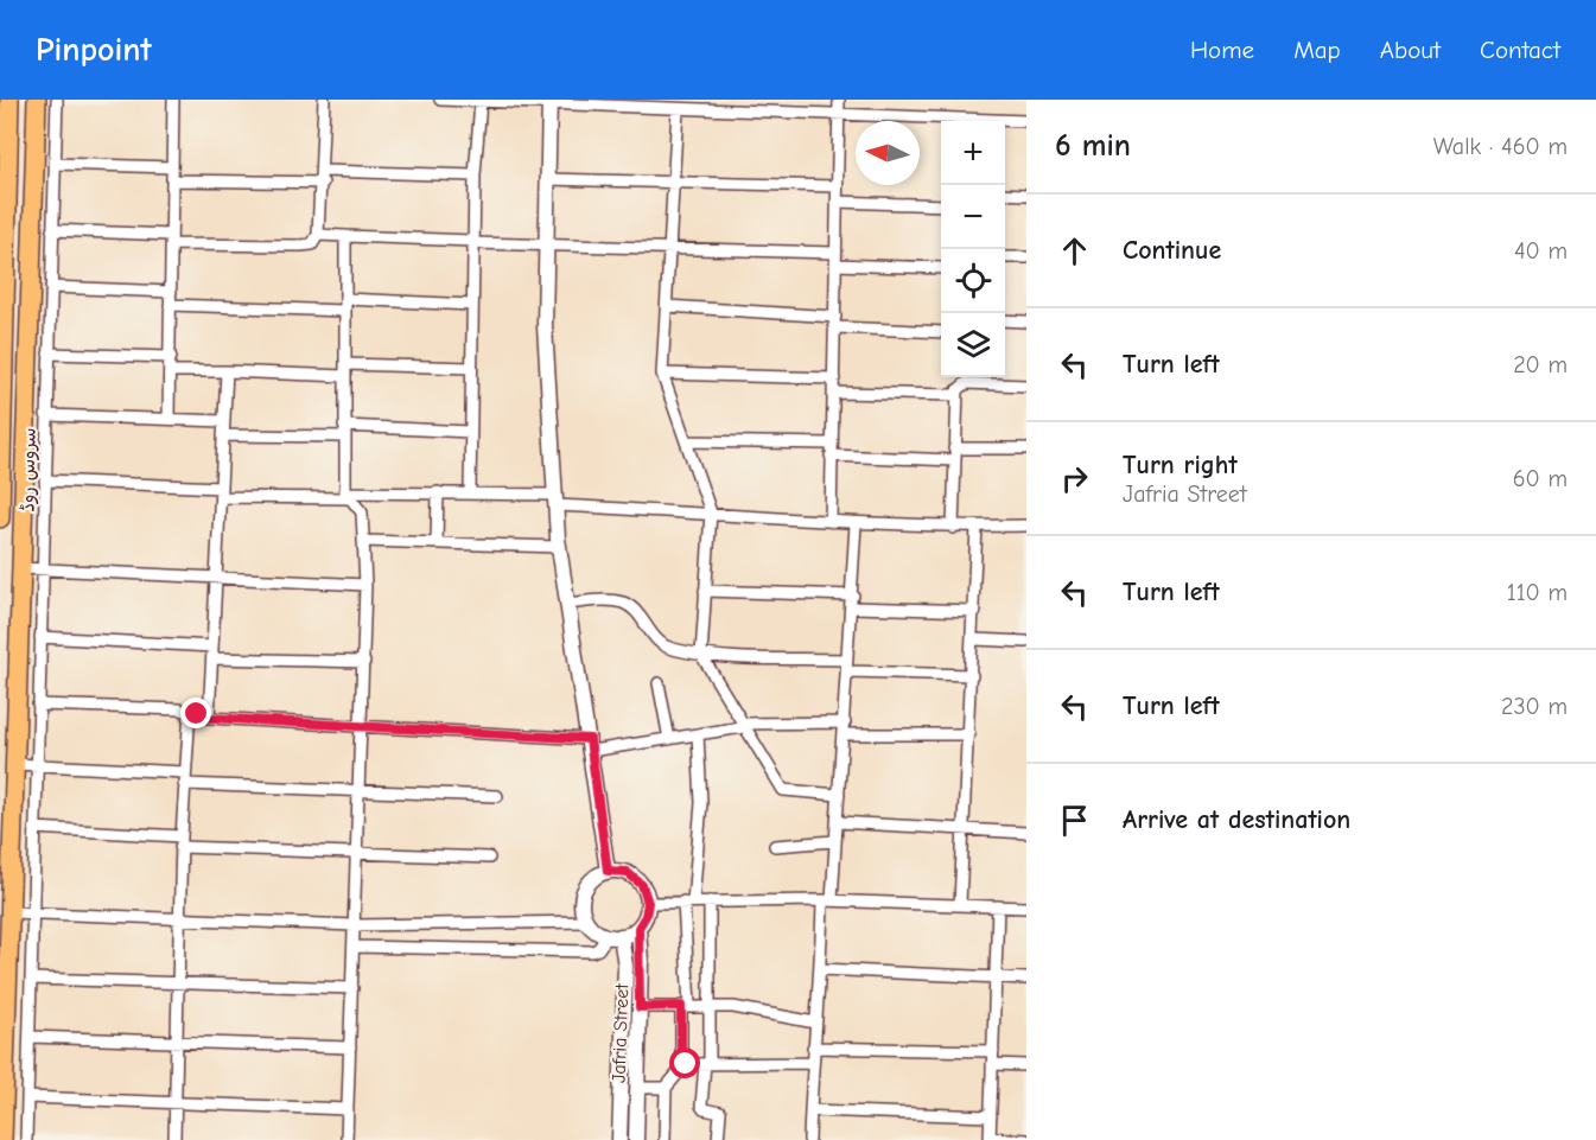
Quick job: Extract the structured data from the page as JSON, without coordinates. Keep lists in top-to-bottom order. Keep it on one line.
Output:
{"streets":{"street":["سروس روڈ","Jafria Street"]},"north":"left","page":{"header":"Pinpoint","nav":["Home","Map","About","Contact"],"heading":["6 min","Walk · 460 m"],"map_buttons":["+","−"],"list":[["Continue","40 m"],["Turn left","20 m"],["Turn right","Jafria Street","60 m"],["Turn left","110 m"],["Turn left","230 m"],"Arrive at destination"]}}
